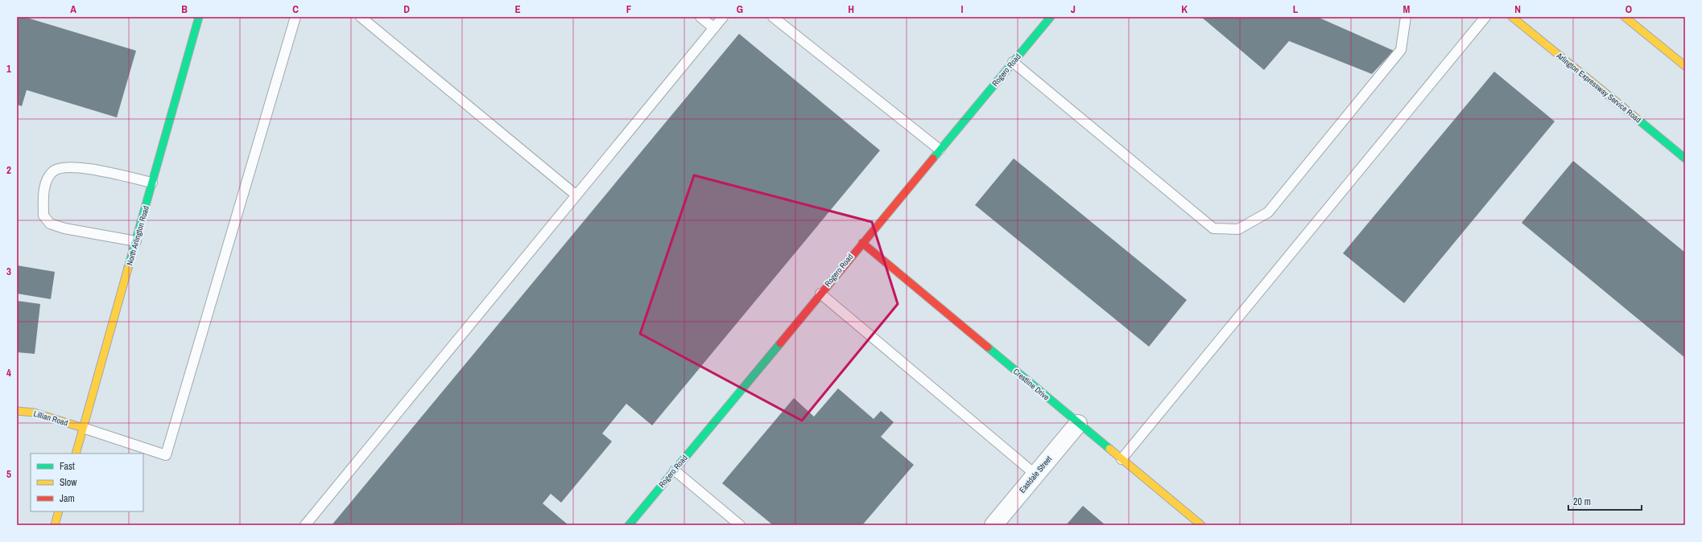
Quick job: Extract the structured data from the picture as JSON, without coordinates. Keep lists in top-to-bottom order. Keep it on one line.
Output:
{"streets":{"main road":["Rogero Road","Arlington Expressway Service Road","North Arlington Road","Crestline Drive","Lillian Road"],"street":["Eastdale Street"]},"crossings":[["Rogero Road","Crestline Drive"],["North Arlington Road","Lillian Road"],["Crestline Drive","Eastdale Street"]],"legend":["Fast","Slow","Jam"],"scale_bar":"20 m","grid":{"columns":["A","B","C","D","E","F","G","H","I","J","K","L","M","N","O"],"rows":["1","2","3","4","5"]}}
